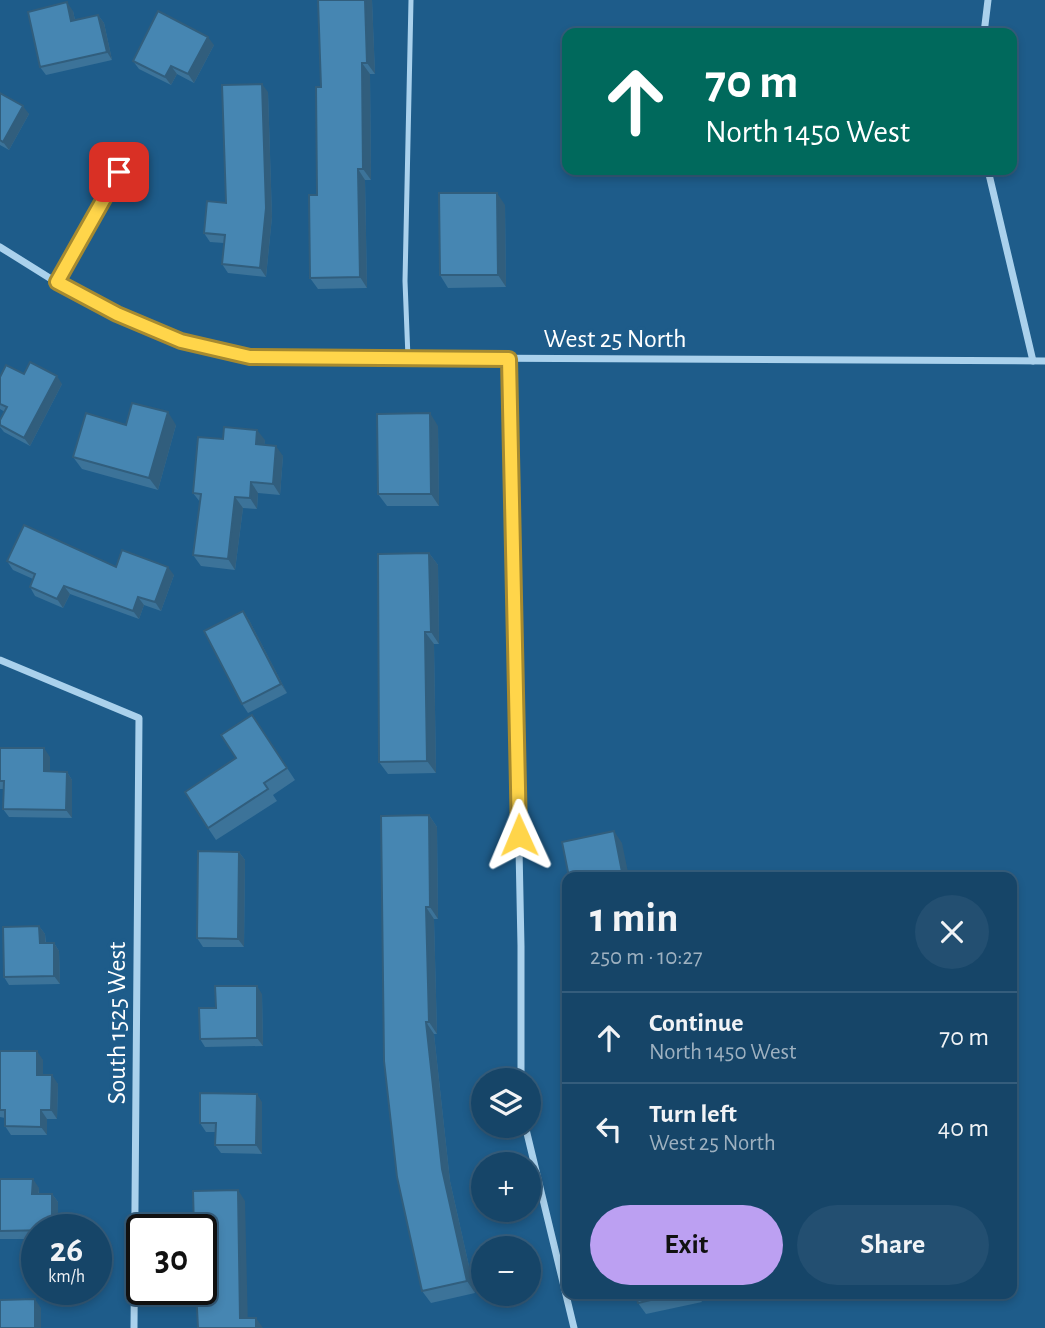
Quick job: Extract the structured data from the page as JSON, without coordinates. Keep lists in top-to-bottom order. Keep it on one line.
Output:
{"streets":{"street":["West 25 North","South 1525 West"]},"page":{"turn":["70 m","North 1450 West"],"heading":["1 min","250 m · 10:27"],"list":[{"name":"Continue","note":"North 1450 West","value":"70 m"},{"name":"Turn left","note":"West 25 North","value":"40 m"}],"map_buttons":["+","−"],"buttons":["Exit","Share"],"speed":"26 km/h","limit":"30"}}
